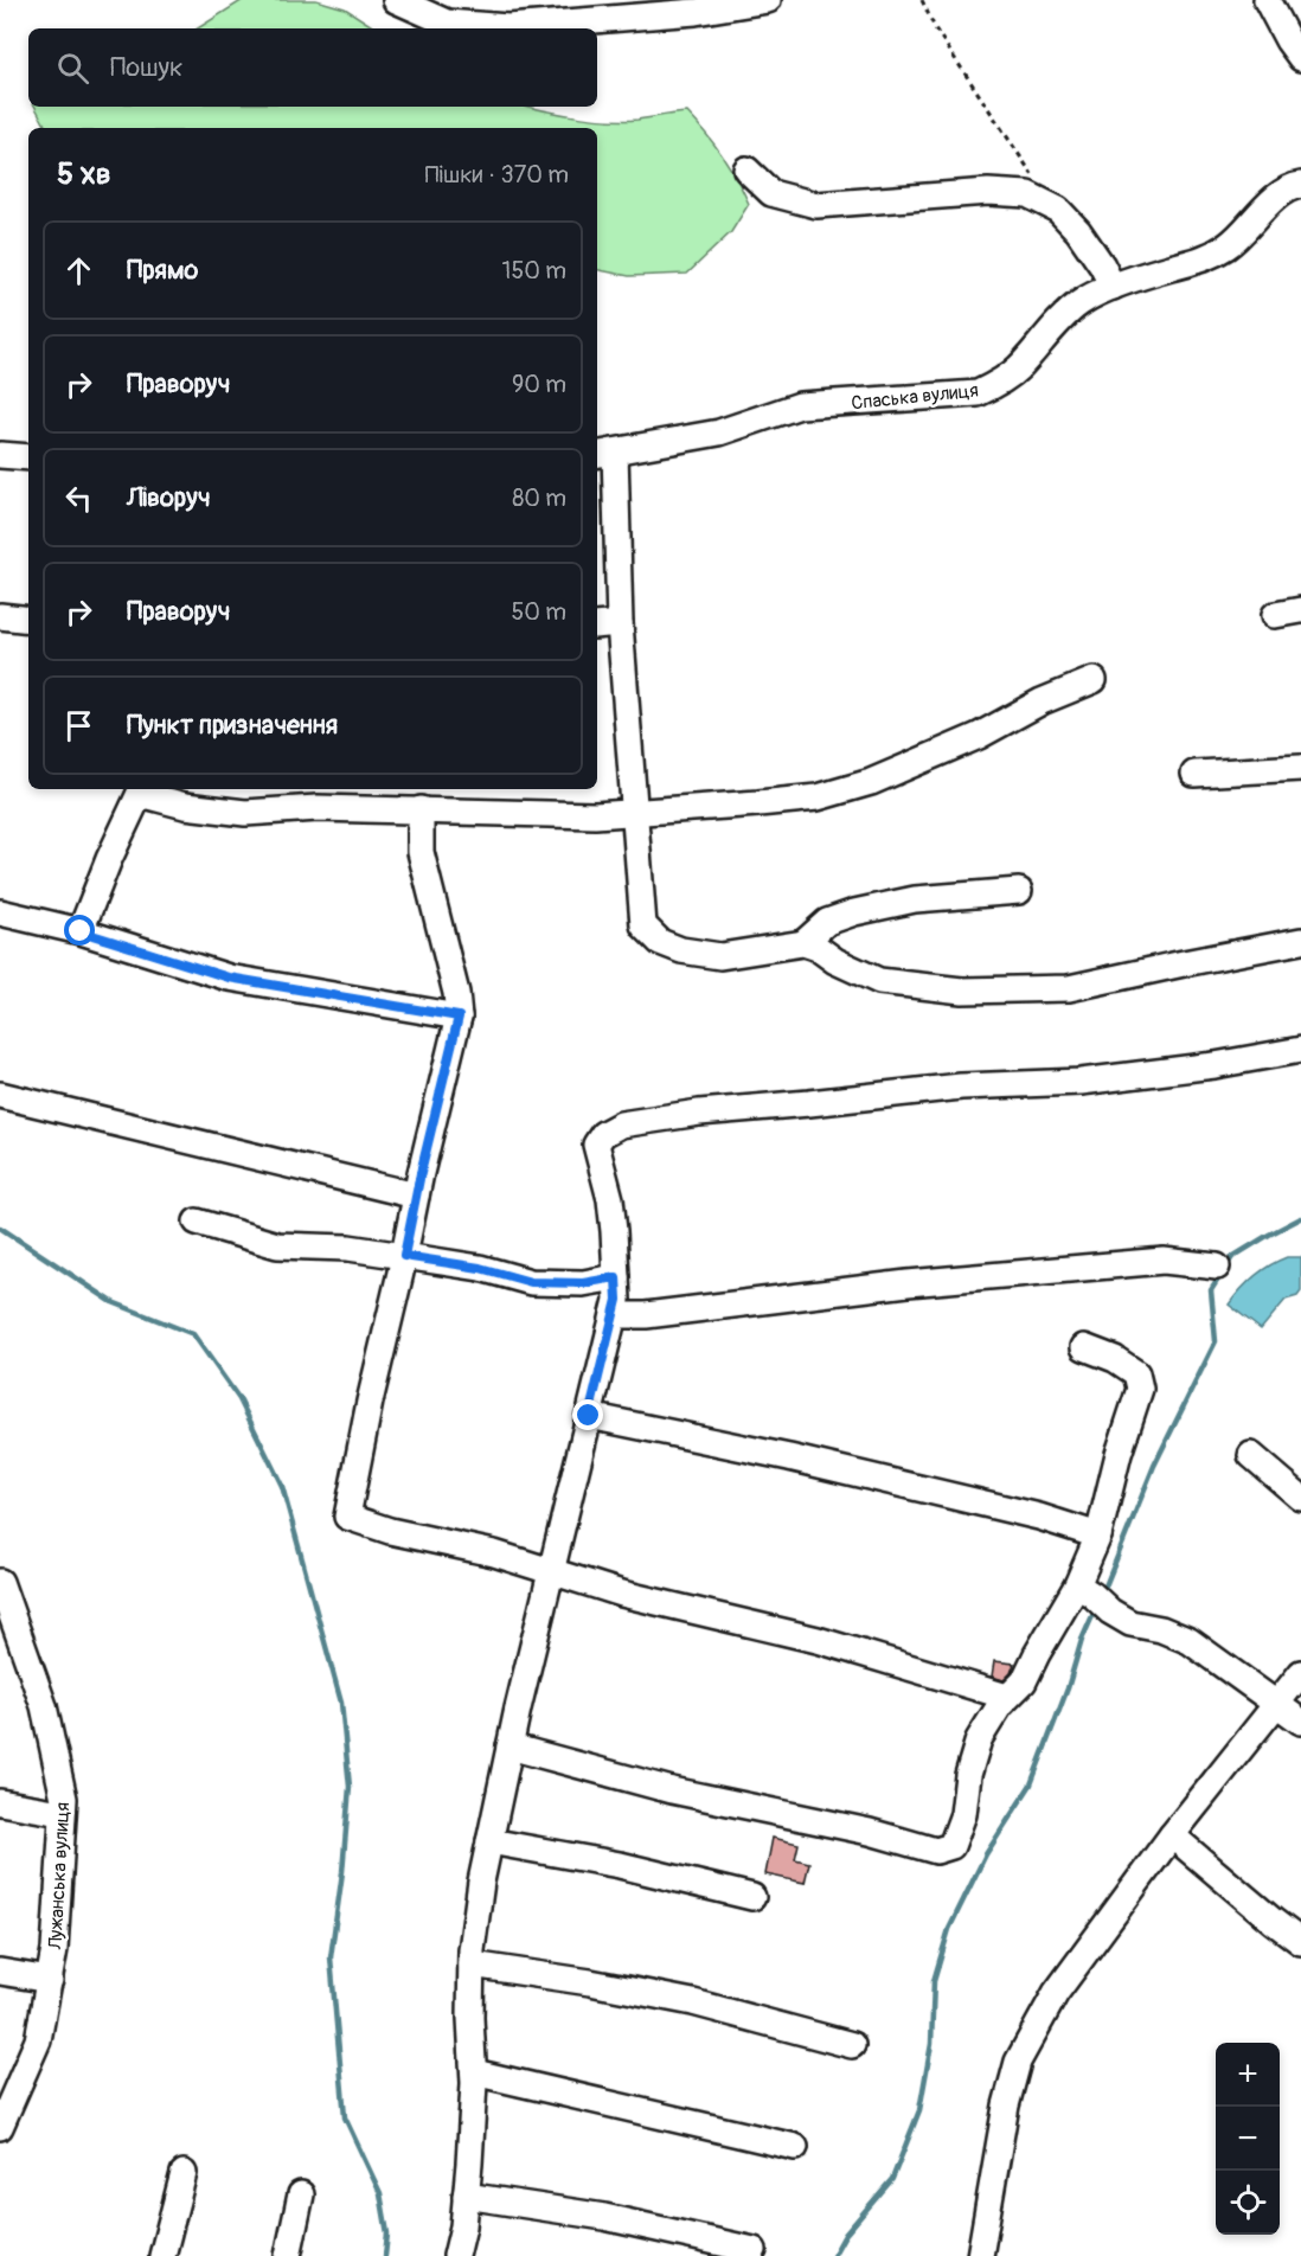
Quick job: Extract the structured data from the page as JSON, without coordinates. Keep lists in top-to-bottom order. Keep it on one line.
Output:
{"streets":{"street":["Спаська вулиця","Лужанська вулиця"]},"page":{"search":"Пошук","heading":["5 хв","Пішки · 370 m"],"list":[["Прямо","150 m"],["Праворуч","90 m"],["Ліворуч","80 m"],["Праворуч","50 m"],"Пункт призначення"],"map_buttons":["+","−"]}}
